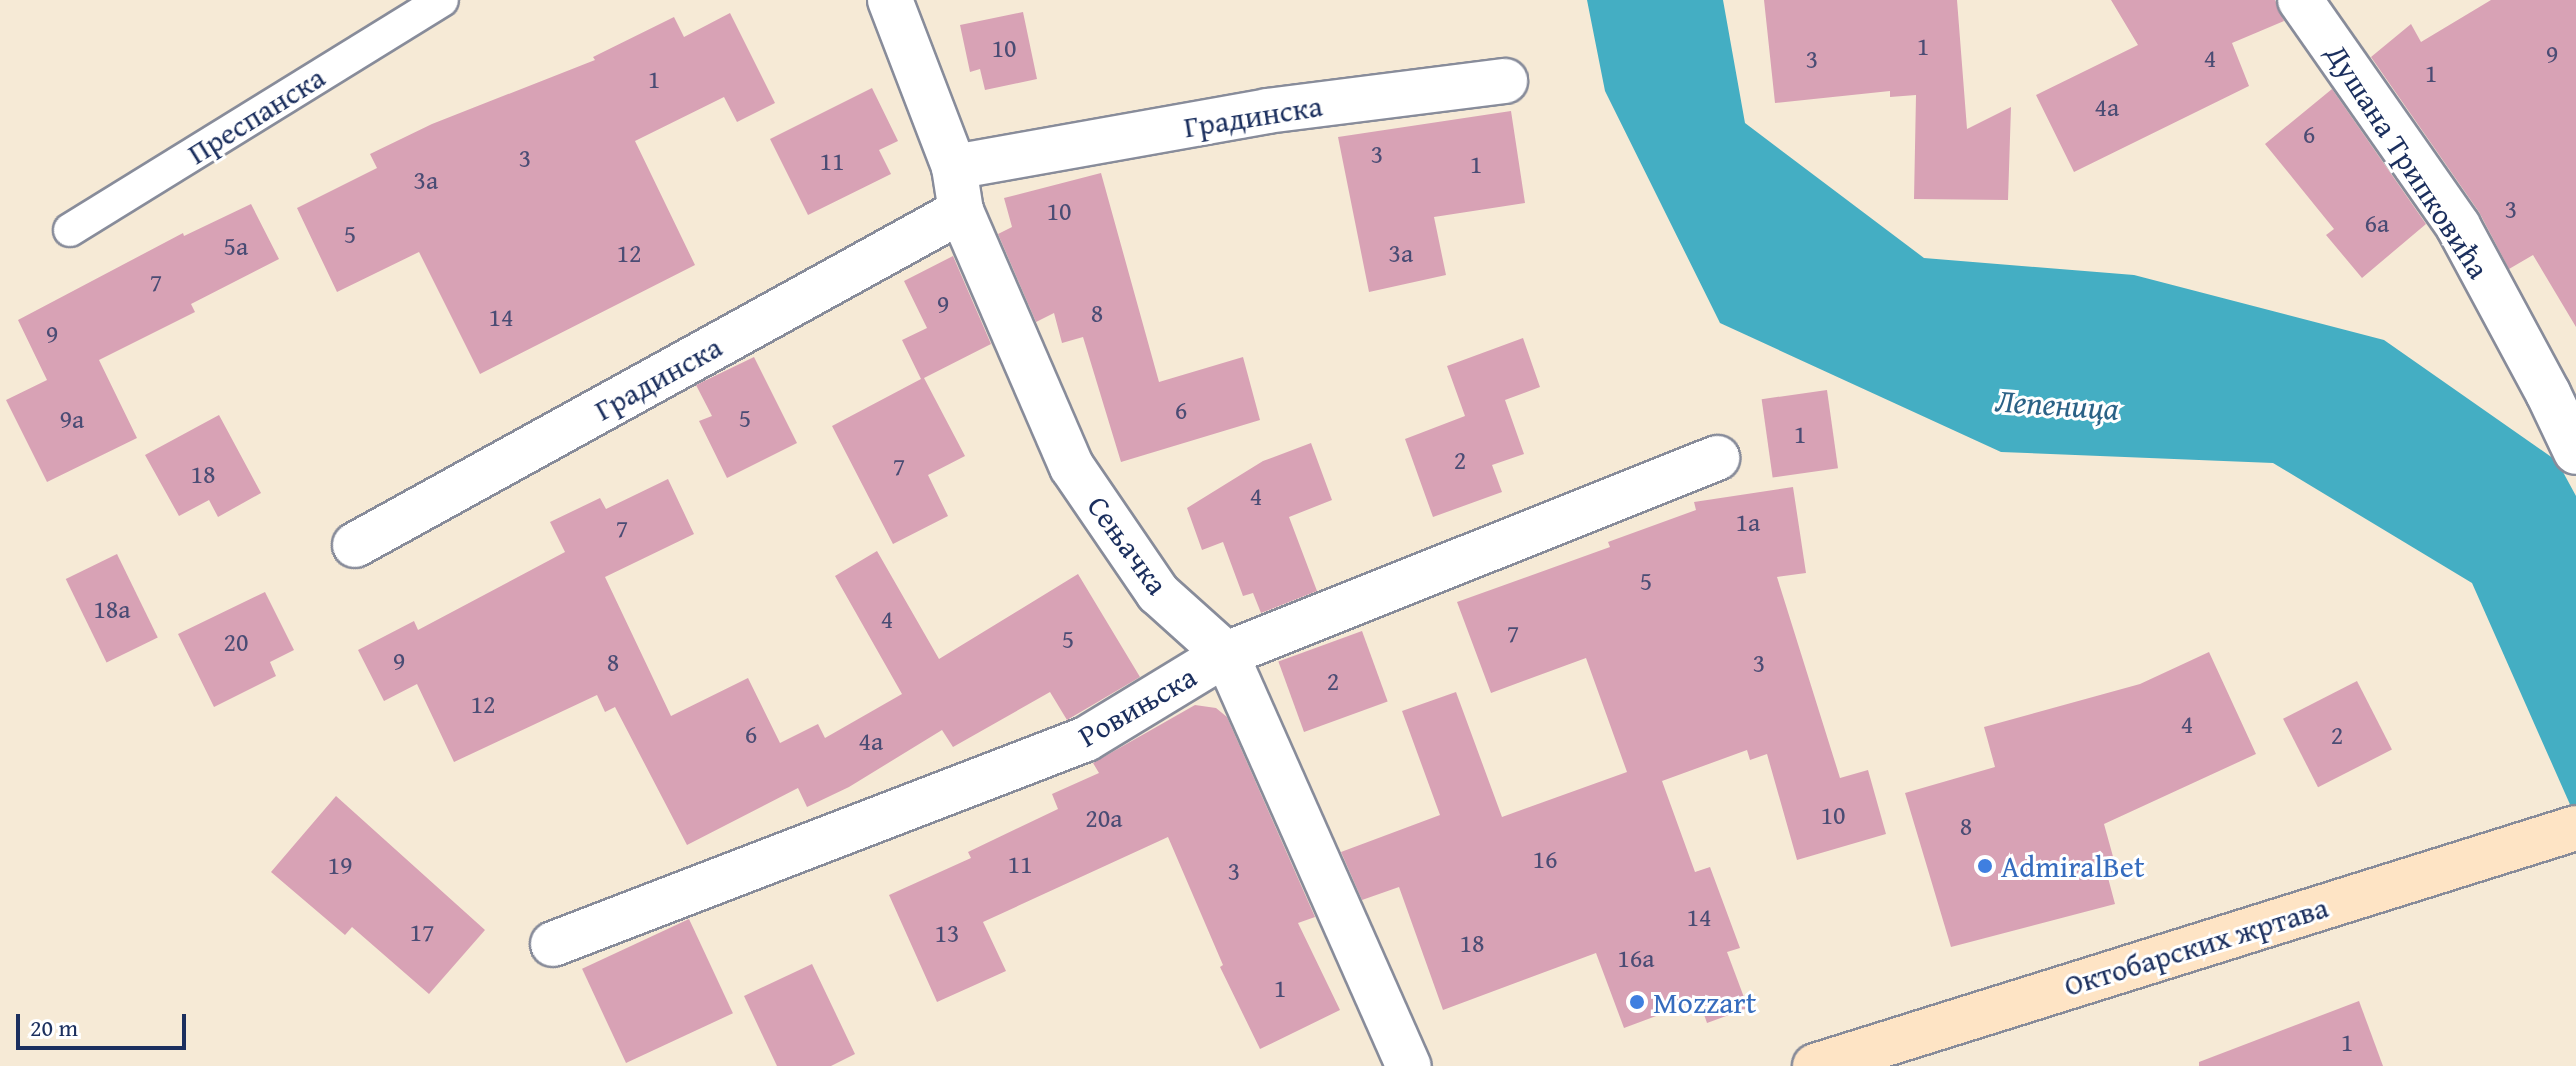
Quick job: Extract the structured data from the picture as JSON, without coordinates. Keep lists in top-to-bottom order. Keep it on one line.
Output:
{"streets":{"street":["Градинска","Душана Трипковића","Сењачка","Ровињска","Октобарских жртава"],"lane":["Преспанска"]},"crossings":[["Градинска","Сењачка"],["Сењачка","Ровињска"]],"water":["Лепеница"],"places":["AdmiralBet","Mozzart"],"house_numbers":["1","10","9","4","3","1","1","4a","6","3","3","11","1","3a","3","10","6a","5","5a","12","3a","7","9","8","14","9","6","5","9a","1","2","7","18","4","1a","7","5","18a","4","7","5","20","9","8","3","2","12","4","6","2","4a","10","20a","8","16","11","19","3","14","17","13","18","16a","1","1"],"scale_bar":"20 m"}
